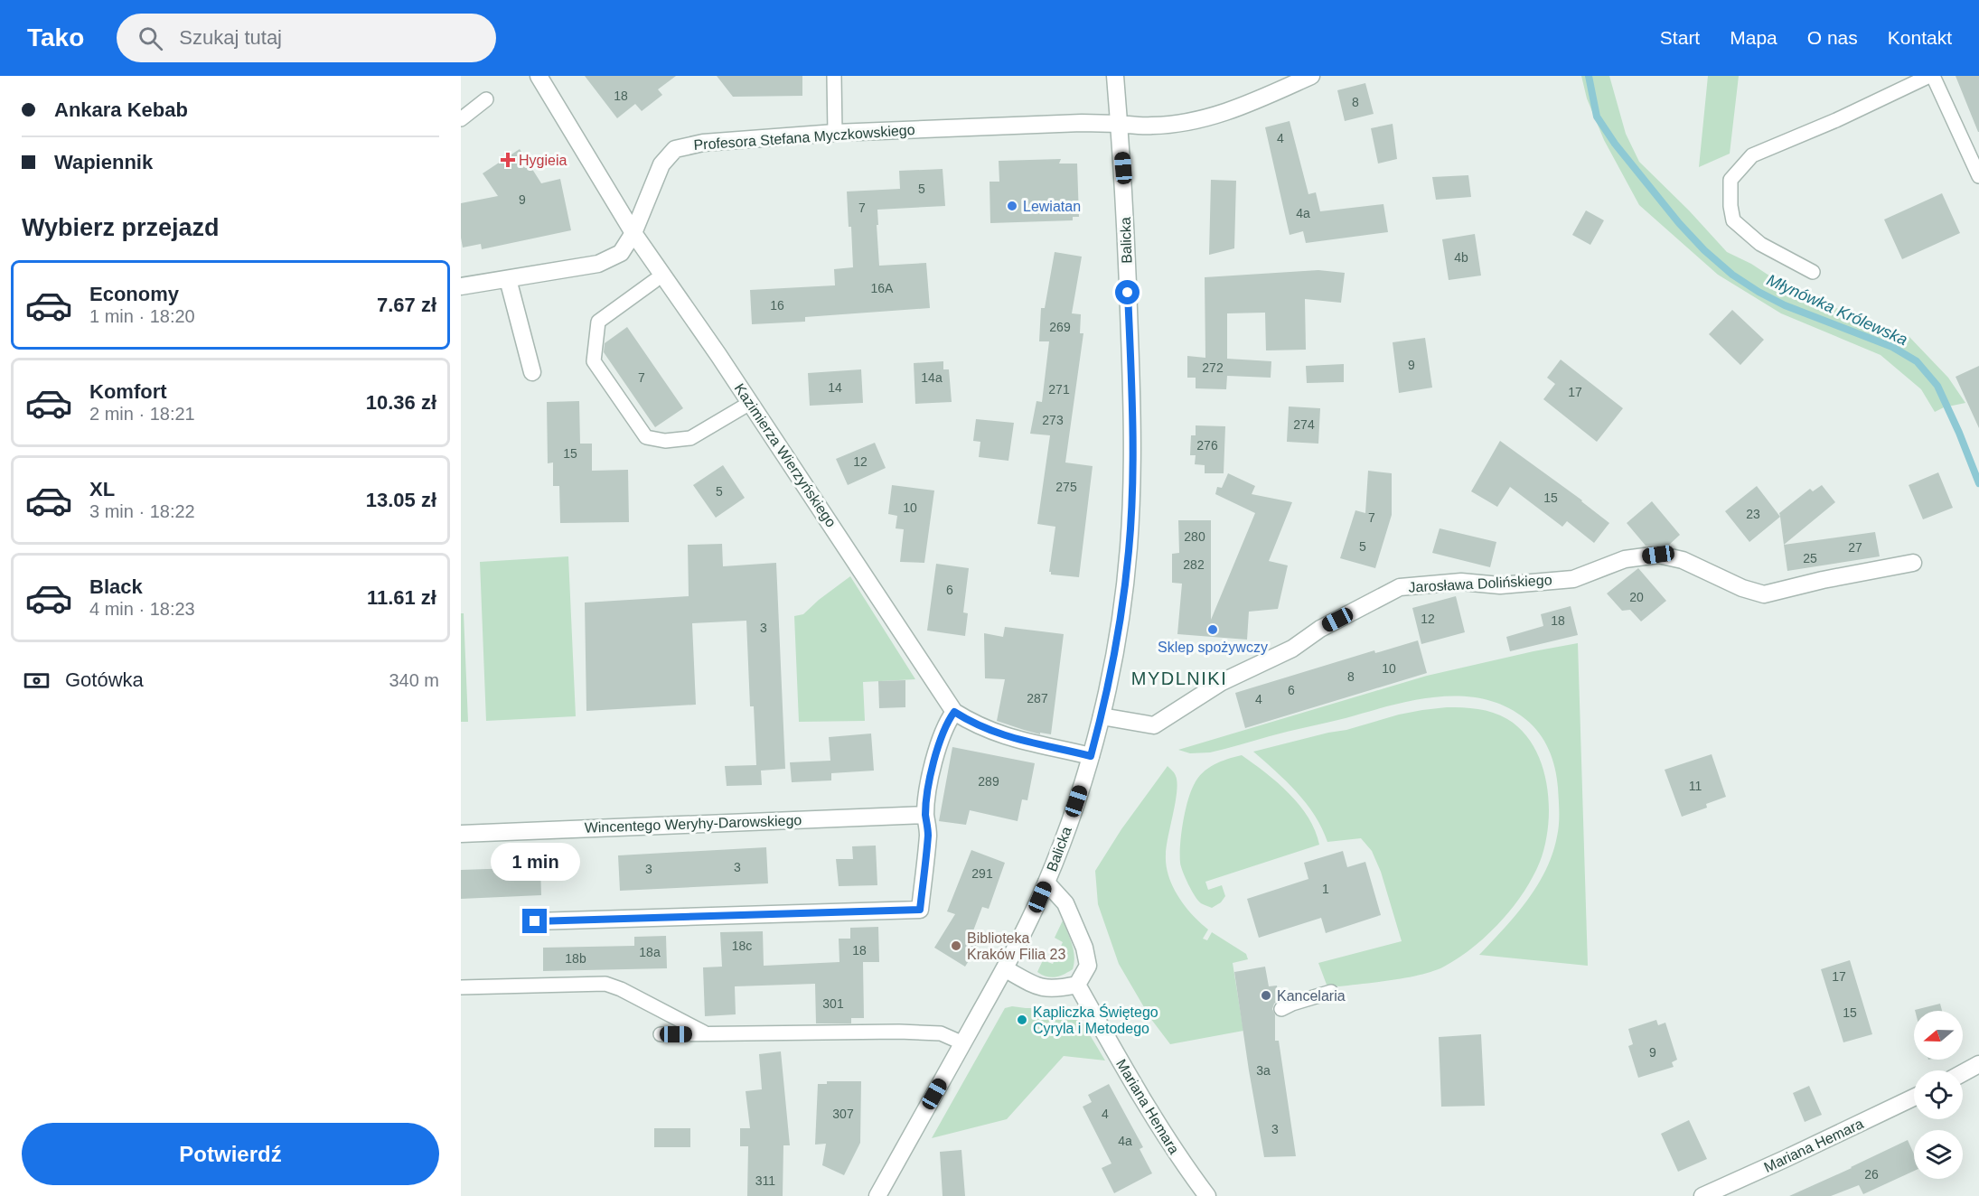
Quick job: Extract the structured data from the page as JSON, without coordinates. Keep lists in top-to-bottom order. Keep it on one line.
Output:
{"streets":{"street":["Profesora Stefana Myczkowskiego","Balicka","Kazimierza Wierzyńskiego","Jarosława Dolińskiego","Wincentego Weryhy-Darowskiego","Mariana Hemara"]},"crossings":[["Profesora Stefana Myczkowskiego","Balicka"],["Profesora Stefana Myczkowskiego","Kazimierza Wierzyńskiego"],["Balicka","Kazimierza Wierzyńskiego"],["Balicka","Jarosława Dolińskiego"]],"districts":["MYDLNIKI"],"water":["Młynówka Królewska"],"places":{"health":["Hygieia"],"other":["Lewiatan","Sklep spożywczy","Biblioteka Kraków Filia 23","Kancelaria","Kapliczka Świętego Cyryla i Metodego"]},"house_numbers":["18","8","4","5","9","7","4a","4b","16A","16","269","9","272","7","14a","14","271","17","273","274","276","15","12","275","5","15","10","23","7","280","5","27","25","282","6","20","12","18","3","10","8","6","287","4","289","11","3","3","291","1","18c","18","18a","18b","17","301","15","9","3a","307","4","3","4a","26","311"],"north":"left","page":{"header":"Tako","search":"Szukaj tutaj","nav":["Start","Mapa","O nas","Kontakt"],"banner":["Ankara Kebab","Wapiennik"],"heading":"Wybierz przejazd","list":[{"name":"Economy","note":"1 min · 18:20","value":"7.67 zł"},{"name":"Komfort","note":"2 min · 18:21","value":"10.36 zł"},{"name":"XL","note":"3 min · 18:22","value":"13.05 zł"},{"name":"Black","note":"4 min · 18:23","value":"11.61 zł"}],"pay":["Gotówka","340 m"],"bubble":"1 min","buttons":"Potwierdź"}}
